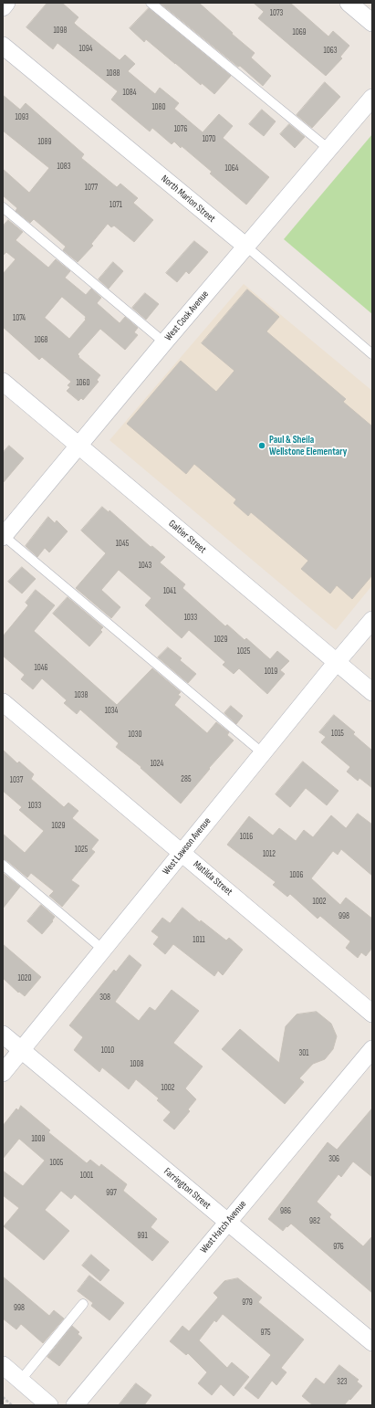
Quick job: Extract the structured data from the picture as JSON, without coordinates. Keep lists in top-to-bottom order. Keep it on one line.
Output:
{"streets":{"street":["North Marion Street","West Cook Avenue","Galtier Street","West Lawson Avenue","Matilda Street","Farrington Street","West Hatch Avenue"]},"crossings":[["North Marion Street","West Cook Avenue"],["West Cook Avenue","Galtier Street"],["Galtier Street","West Lawson Avenue"],["West Lawson Avenue","Matilda Street"],["West Lawson Avenue","Farrington Street"],["Farrington Street","West Hatch Avenue"]],"places":["Paul & Sheila Wellstone Elementary"],"house_numbers":["1073","1098","1069","1094","1063","1088","1084","1080","1093","1076","1070","1089","1083","1064","1077","1071","1074","1068","1060","1045","1043","1041","1033","1029","1025","1046","1019","1038","1034","1015","1030","1024","285","1037","1033","1029","1016","1025","1012","1006","1002","998","1011","1020","308","1010","301","1008","1002","1009","306","1005","1001","997","986","982","991","976","979","998","975","323"]}
